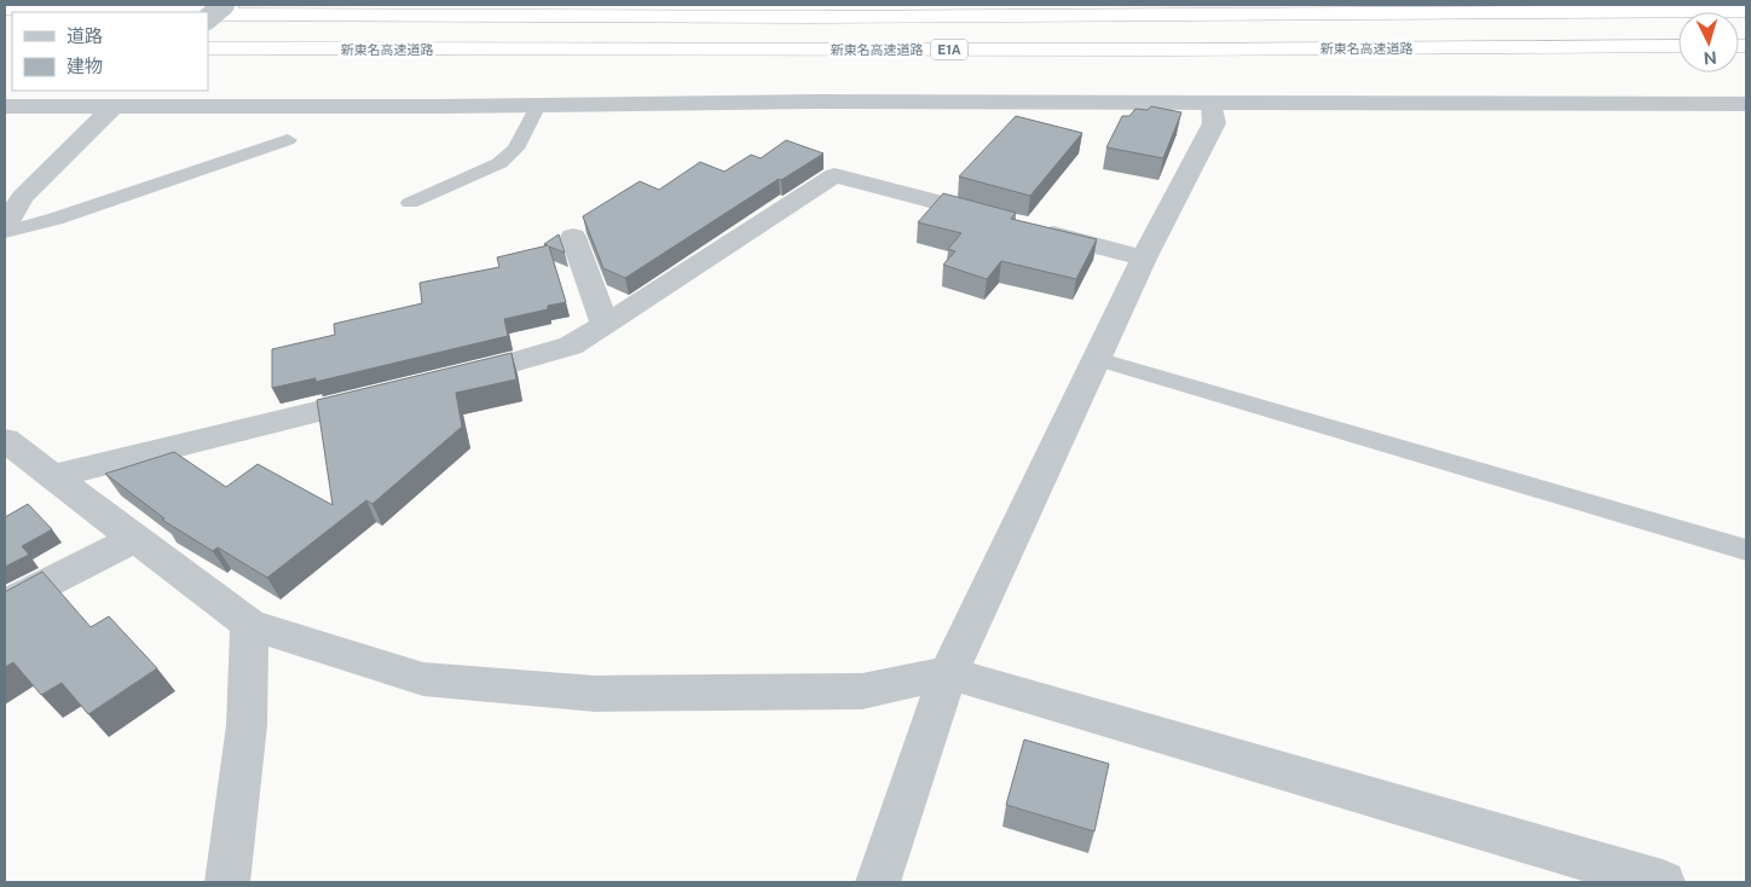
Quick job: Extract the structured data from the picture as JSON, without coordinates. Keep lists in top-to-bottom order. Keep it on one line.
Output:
{"streets":{"highway":["新東名高速道路","E1A"]},"legend":["道路","建物"],"north":"bottom"}
